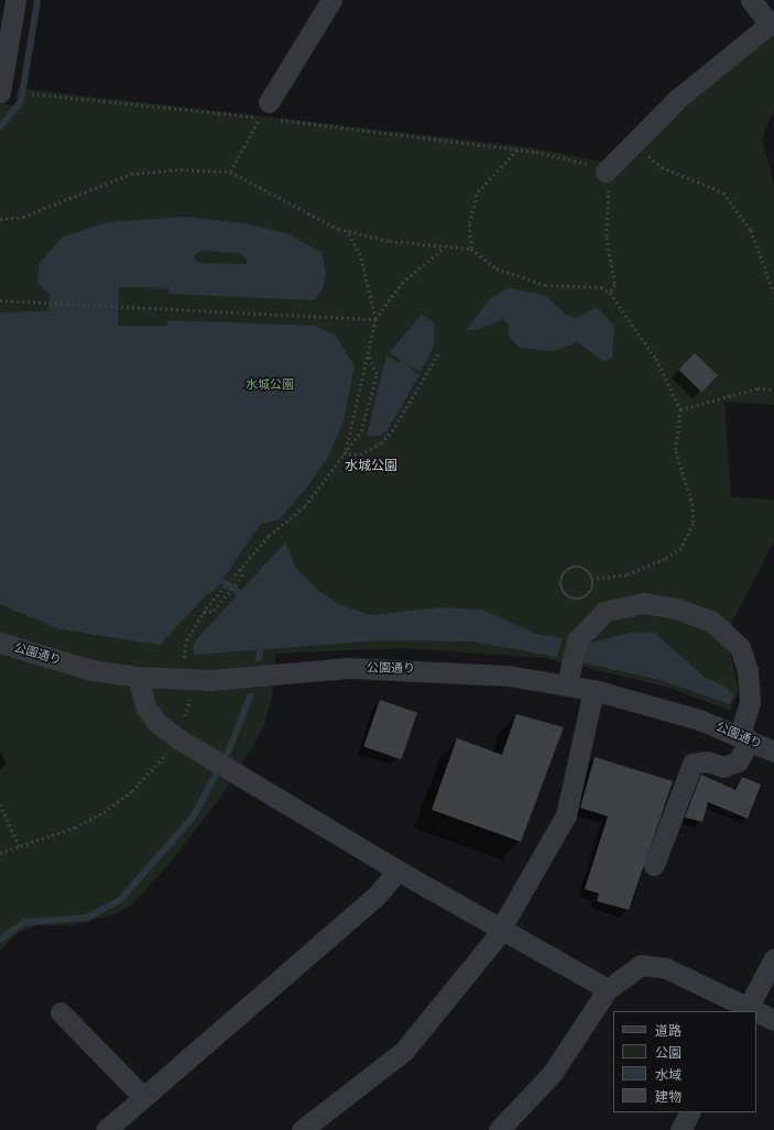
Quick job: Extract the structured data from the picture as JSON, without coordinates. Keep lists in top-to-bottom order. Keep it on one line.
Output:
{"streets":{"street":["公園通り"]},"districts":["水城公園"],"parks":["水城公園"],"legend":["道路","公園","水域","建物"]}
